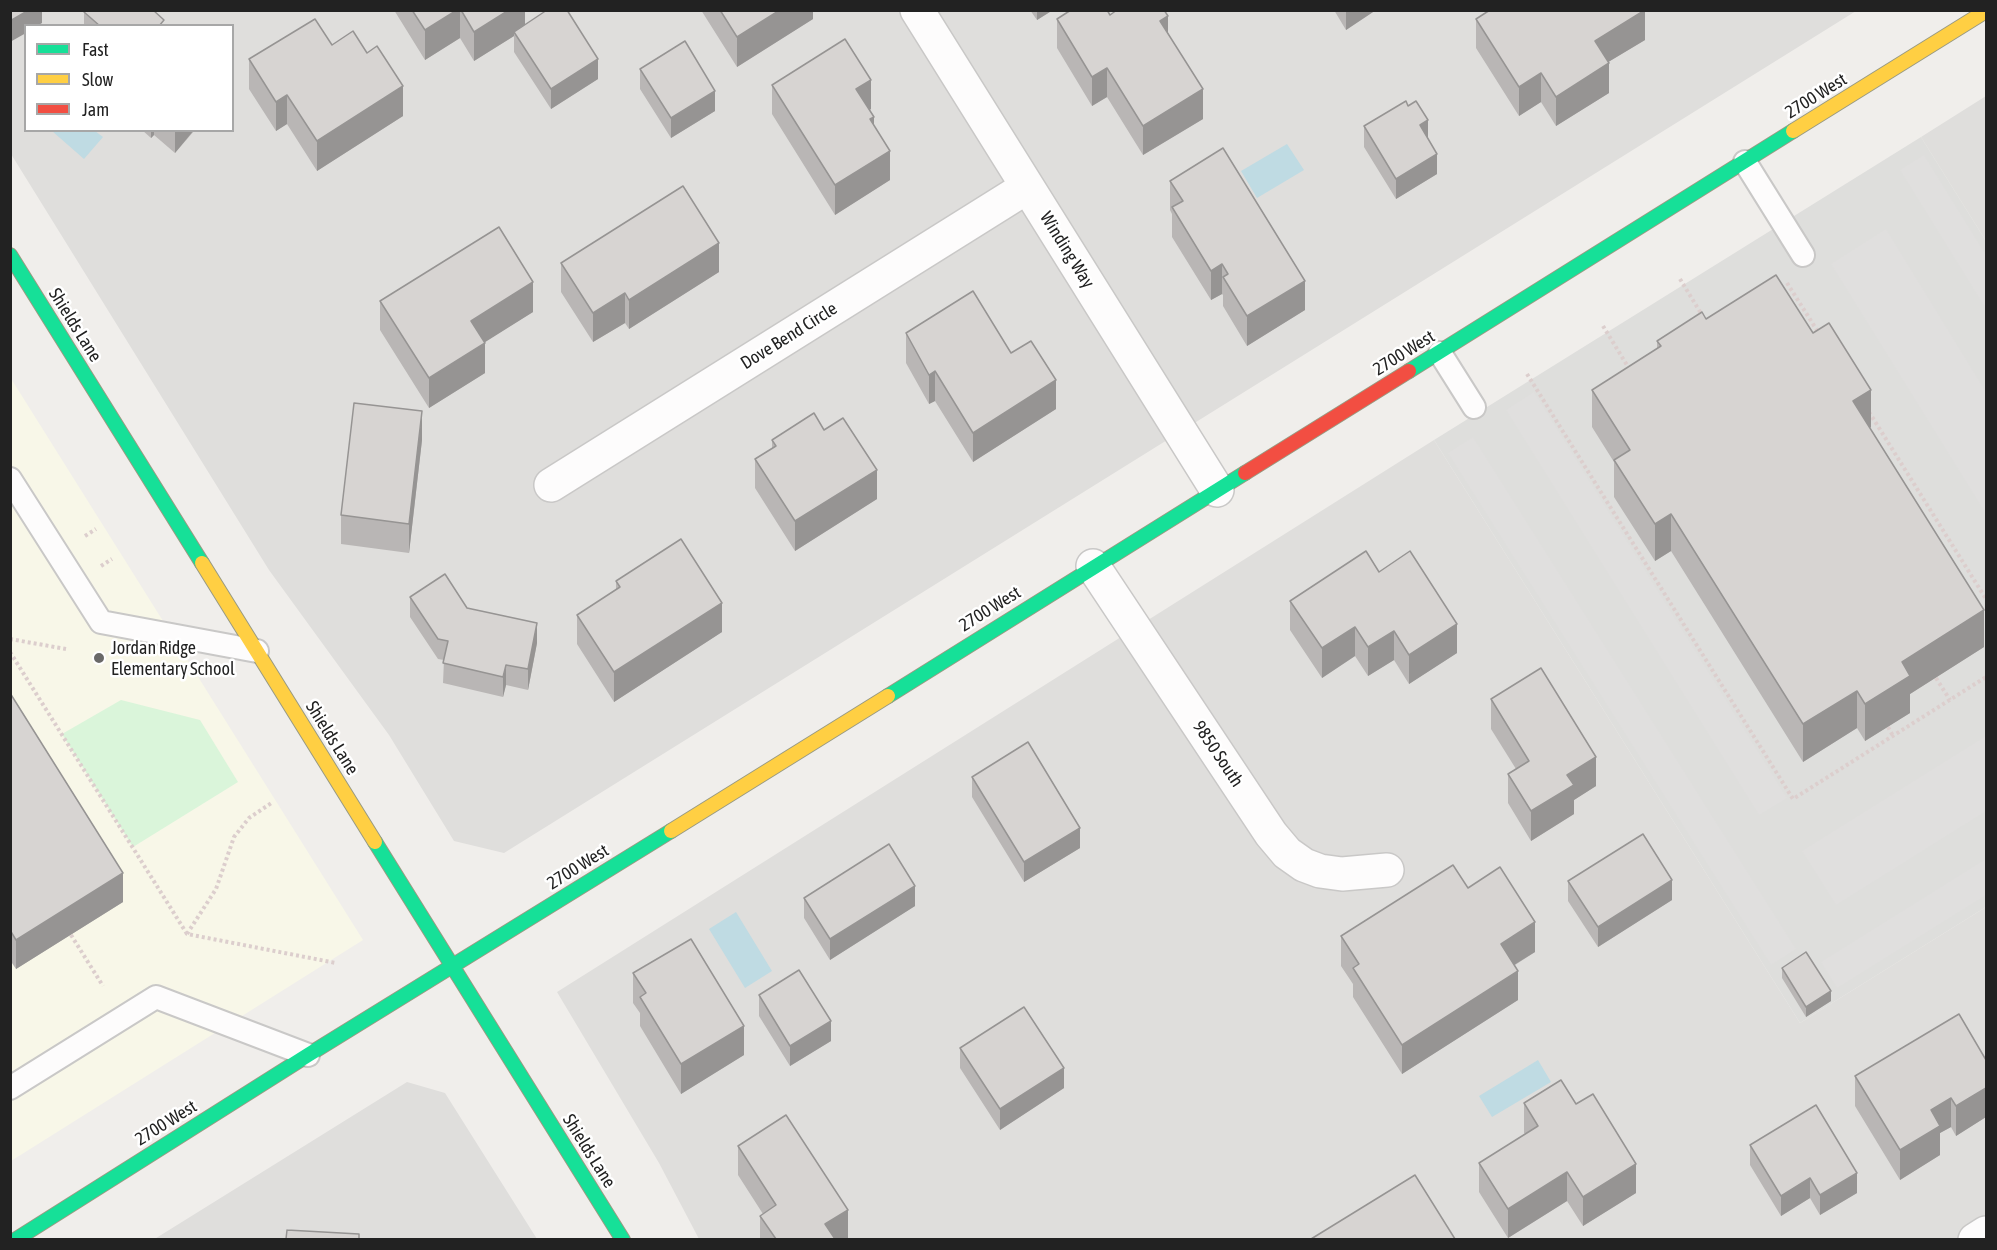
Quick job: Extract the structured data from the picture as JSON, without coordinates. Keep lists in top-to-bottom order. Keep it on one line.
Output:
{"streets":{"main road":["2700 West","Shields Lane"],"street":["Winding Way","Dove Bend Circle","9850 South"]},"crossings":[["2700 West","Winding Way"],["2700 West","Shields Lane"],["2700 West","9850 South"],["Winding Way","Dove Bend Circle"]],"places":["Jordan Ridge Elementary School"],"legend":["Fast","Slow","Jam"]}
